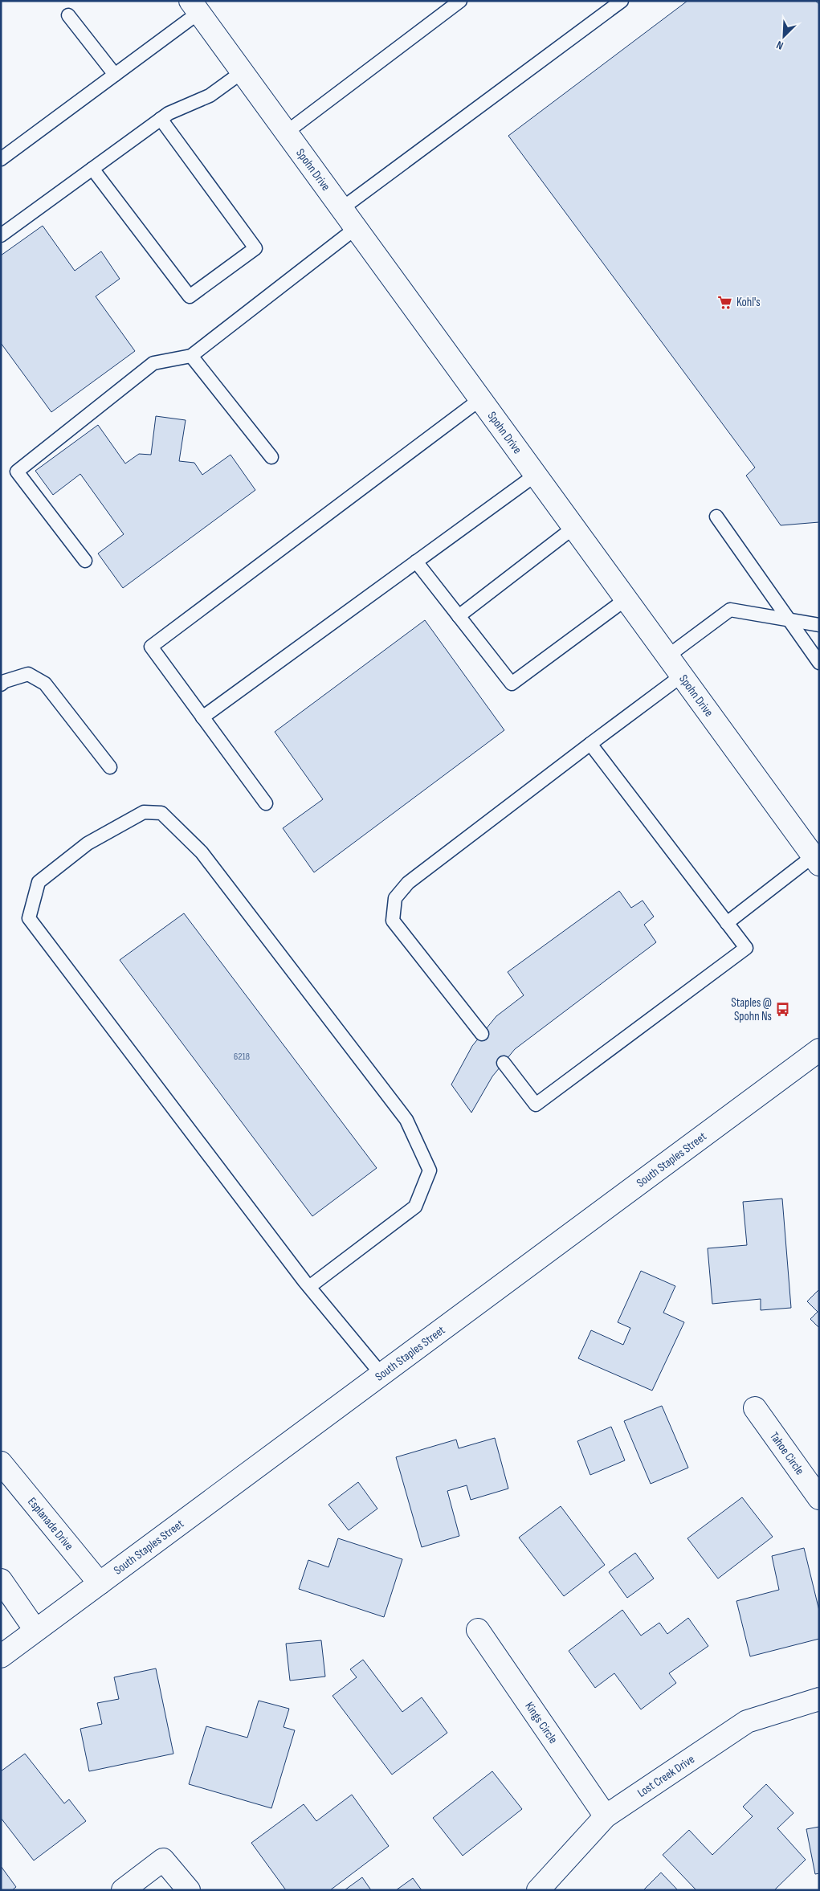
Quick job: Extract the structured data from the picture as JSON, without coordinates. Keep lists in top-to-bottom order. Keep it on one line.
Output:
{"streets":{"street":["Spohn Drive","South Staples Street","Tahoe Circle","Esplanade Drive","Kings Circle","Lost Creek Drive"]},"crossings":[["South Staples Street","Esplanade Drive"],["Kings Circle","Lost Creek Drive"]],"places":{"supermarket":["Kohl's"],"bus stop":["Staples @ Spohn Ns"]},"house_numbers":["6218"],"north":"bottom left"}
